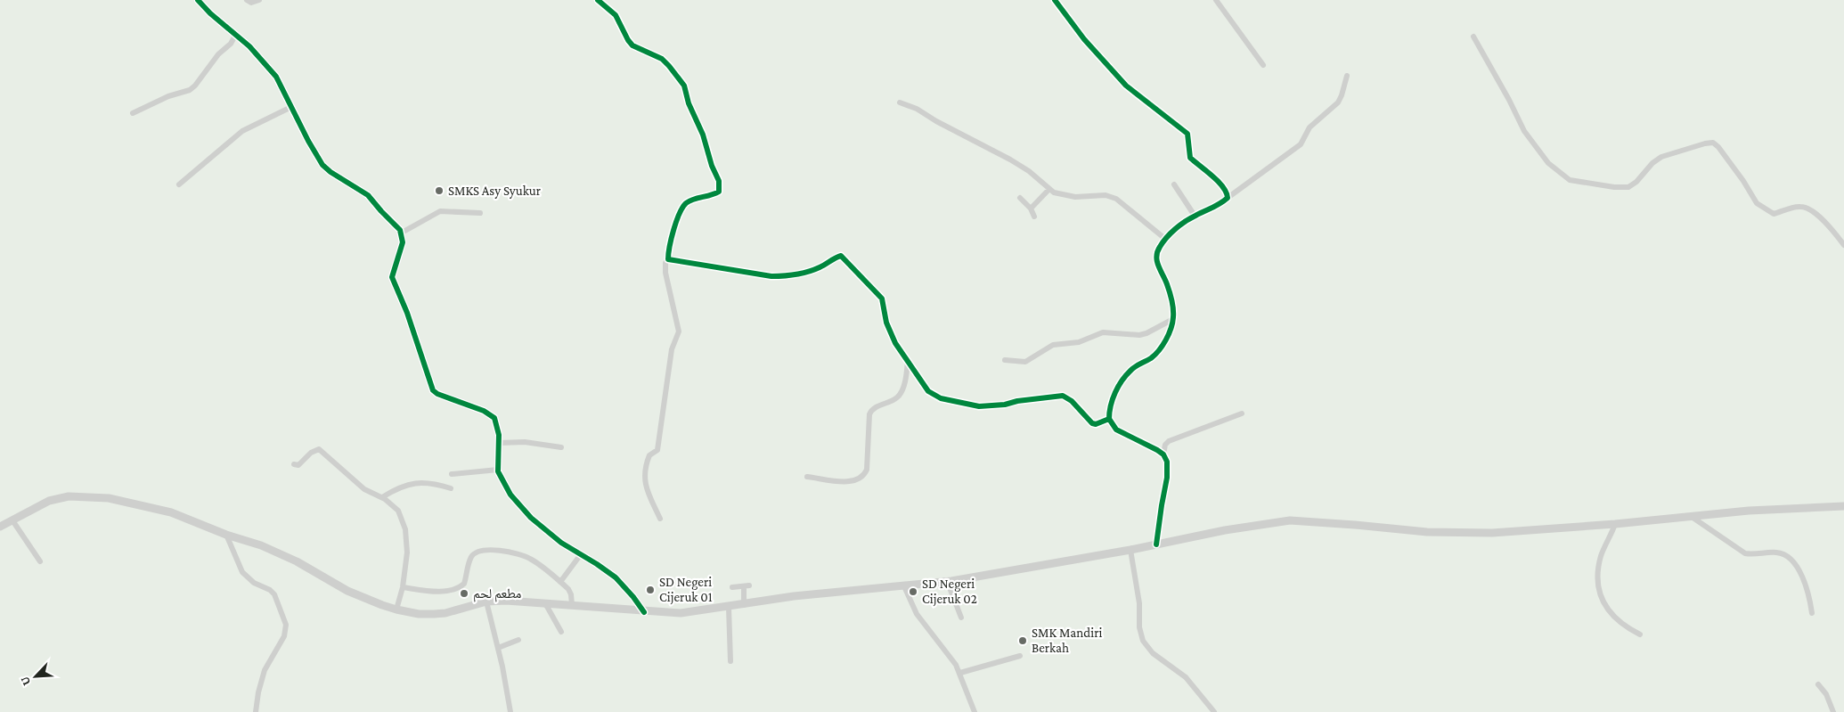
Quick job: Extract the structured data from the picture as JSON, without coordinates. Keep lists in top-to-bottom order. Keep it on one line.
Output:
{"places":["SMKS Asy Syukur","SD Negeri Cijeruk 01","SD Negeri Cijeruk 02","مطعم لحم","SMK Mandiri Berkah"],"north":"bottom left"}
